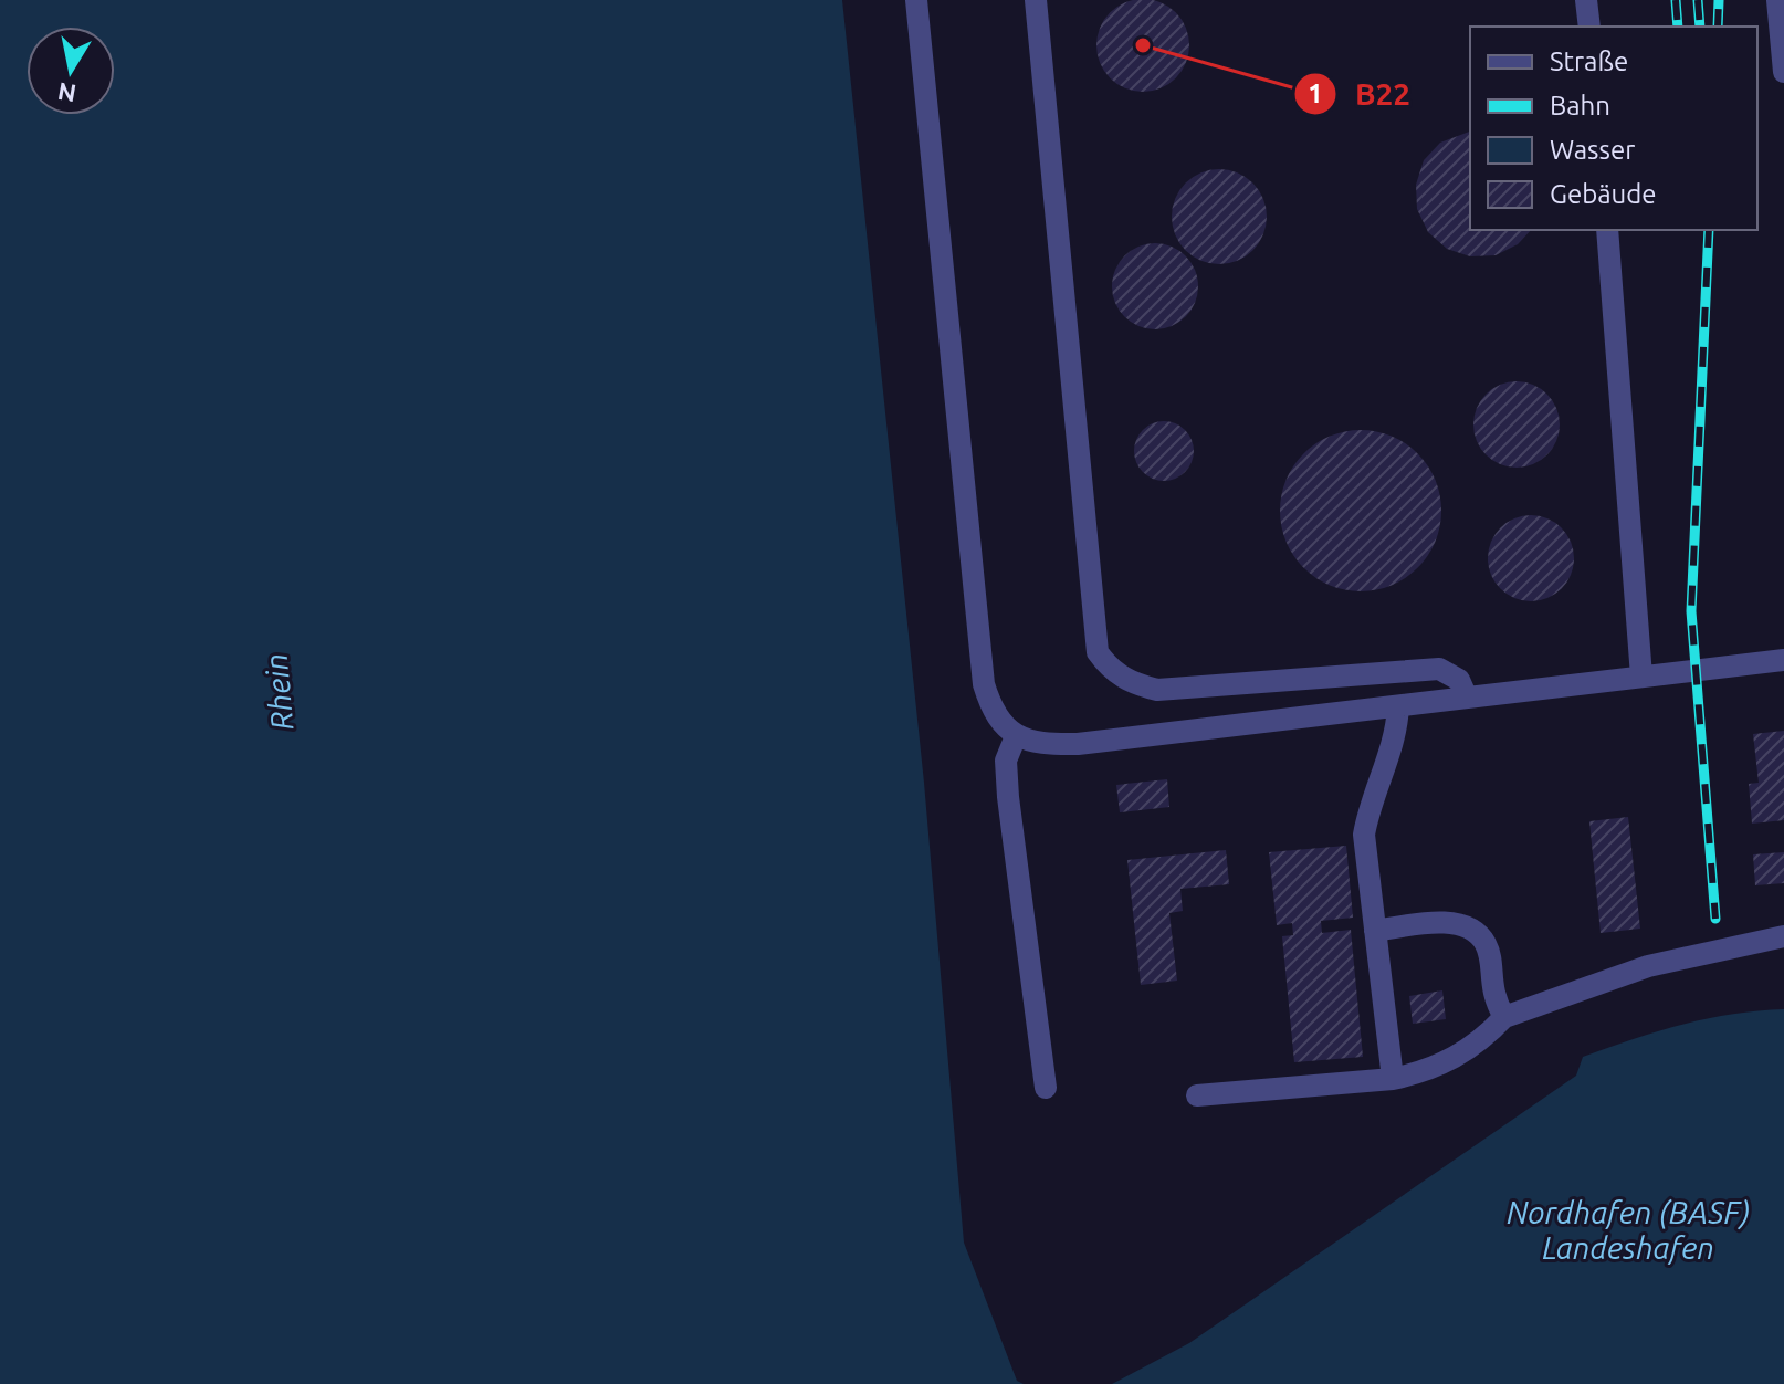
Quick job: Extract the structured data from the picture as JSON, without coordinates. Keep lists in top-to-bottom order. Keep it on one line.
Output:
{"water":["Rhein","Nordhafen (BASF) Landeshafen"],"places":["B22"],"legend":["Straße","Bahn","Wasser","Gebäude"],"north":"bottom"}
